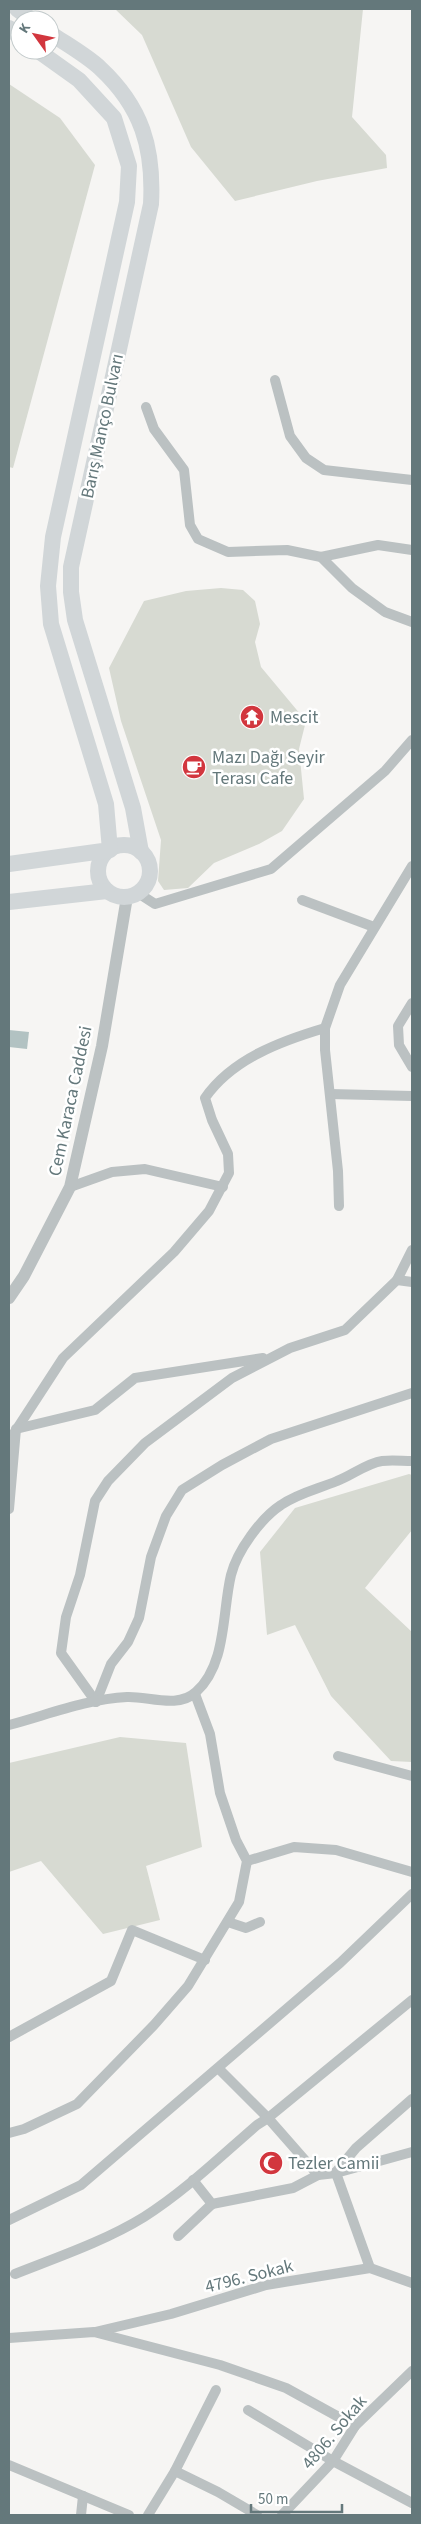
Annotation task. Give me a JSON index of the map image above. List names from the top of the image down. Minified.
{"streets":{"main road":["Barış Manço Bulvarı"],"street":["Cem Karaca Caddesi","4796. Sokak","4806. Sokak"]},"crossings":[["Barış Manço Bulvarı","Cem Karaca Caddesi"]],"places":{"temple":["Mescit"],"cafe":["Mazı Dağı Seyir Terası Cafe"],"mosque":["Tezler Camii"]},"scale_bar":"50 m","north":"top left"}
